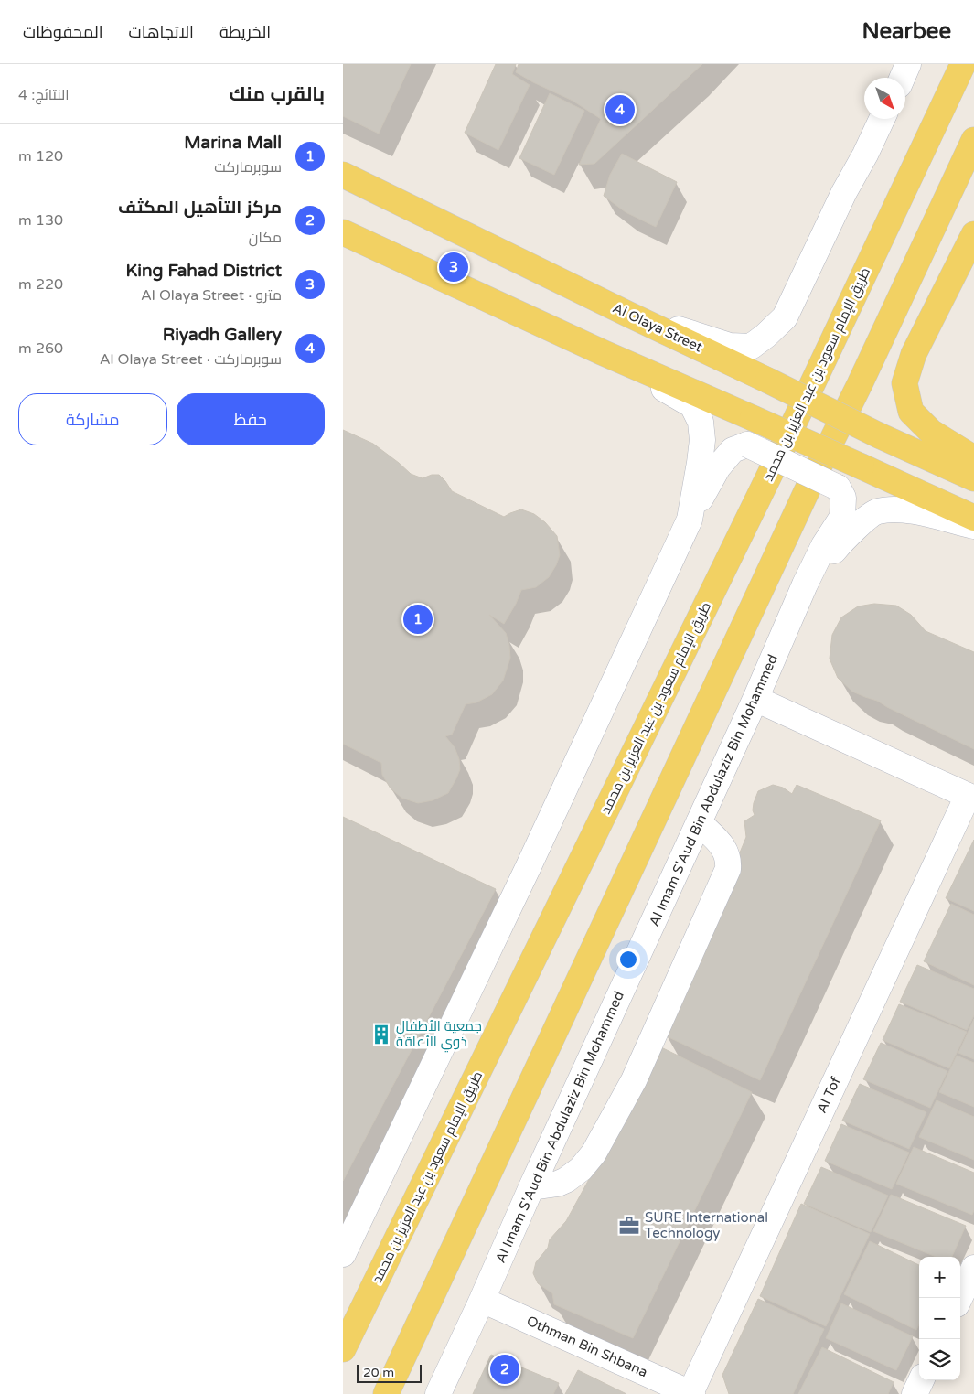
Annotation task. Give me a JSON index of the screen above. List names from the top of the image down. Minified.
{"streets":{"main road":["Al Olaya Street","طريق الإمام سعود بن عبد العزيز بن محمد"],"street":["Al Imam S'Aud Bin Abdulaziz Bin Mohammed","Al Tof","Othman Bin Shbana"]},"crossings":[["Al Imam S'Aud Bin Abdulaziz Bin Mohammed","Othman Bin Shbana"],["Al Tof","Othman Bin Shbana"]],"places":{"building":["جمعية الأطفال ذوي الأعاقة"],"office":["SURE International Technology"]},"scale_bar":"20 m","north":"bottom right","page":{"header":"Nearbee","nav":["الخريطة","الاتجاهات","المحفوظات"],"heading":["بالقرب منك","النتائج: 4"],"pins":["4","3","1","2"],"list":[{"mark":"1","name":"Marina Mall","note":"سوبرماركت","value":"120 m"},{"mark":"2","name":"مركز التأهيل المكثف","note":"مكان","value":"130 m"},{"mark":"3","name":"King Fahad District","note":"مترو · Al Olaya Street","value":"220 m"},{"mark":"4","name":"Riyadh Gallery","note":"سوبرماركت · Al Olaya Street","value":"260 m"}],"buttons":["حفظ","مشاركة"],"map_buttons":["+","−"],"scale":"20 m"}}
